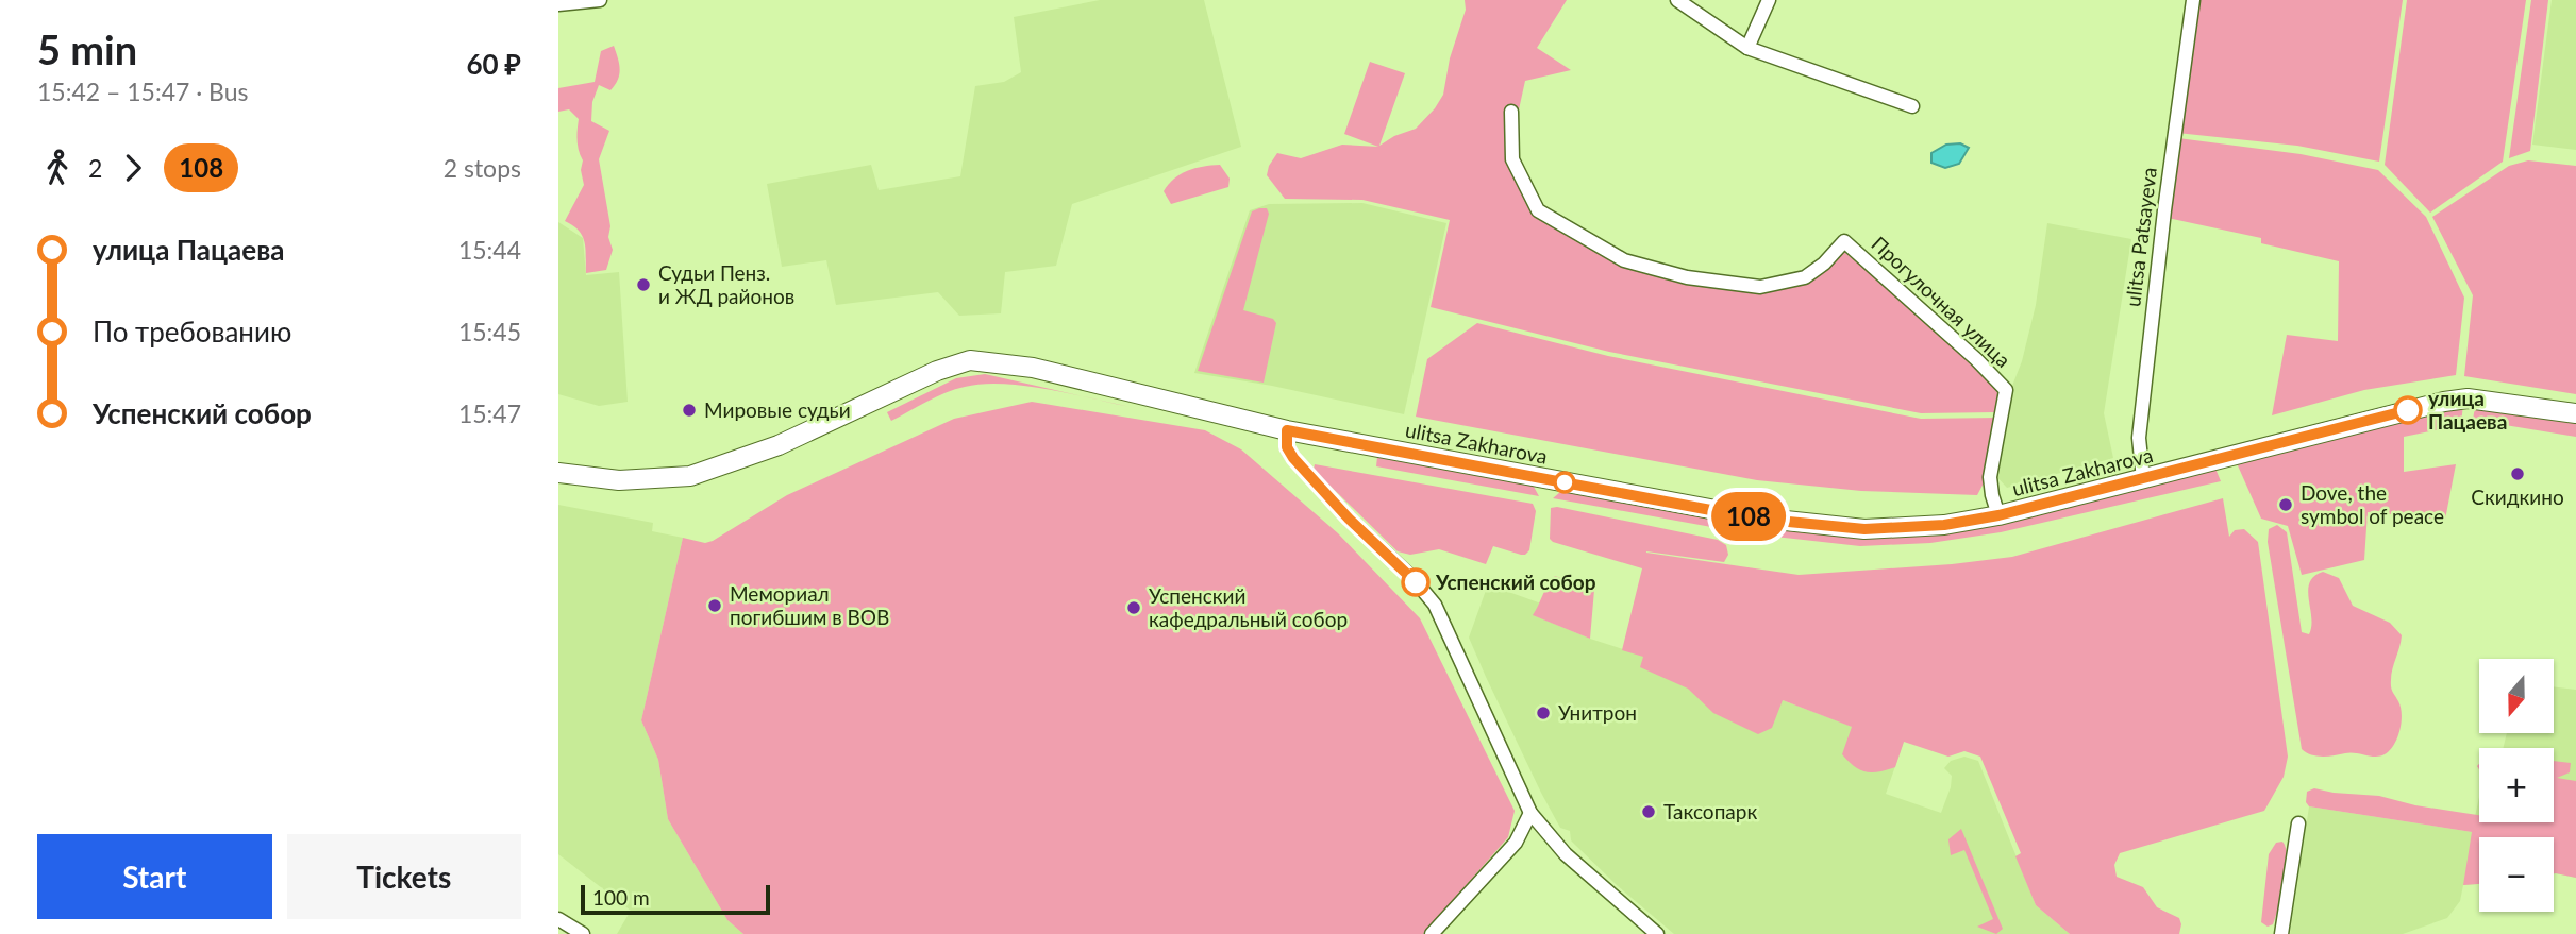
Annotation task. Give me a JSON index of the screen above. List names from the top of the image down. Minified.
{"streets":{"main road":["ulitsa Zakharova"],"street":["ulitsa Patsayeva","Прогулочная улица"]},"crossings":[["ulitsa Patsayeva","ulitsa Zakharova"],["Прогулочная улица","ulitsa Zakharova"]],"places":["Судьи Пенз. и ЖД районов","Мировые судьи","улица Пацаева","Скидкино","Dove, the symbol of peace","Успенский собор","Мемориал погибшим в ВОВ","Успенский кафедральный собор","Унитрон","Таксопарк"],"lines":["bus line 108"],"scale_bar":"100 m","north":"bottom","page":{"heading":["5 min","15:42 – 15:47 · Bus","60 ₽"],"on_map":"108","legs":["2","108","2 stops"],"list":[{"name":"улица Пацаева","value":"15:44"},{"name":"По требованию","value":"15:45"},{"name":"Успенский собор","value":"15:47"}],"map_buttons":["+","−"],"buttons":["Start","Tickets"],"scale":"100 m"}}
